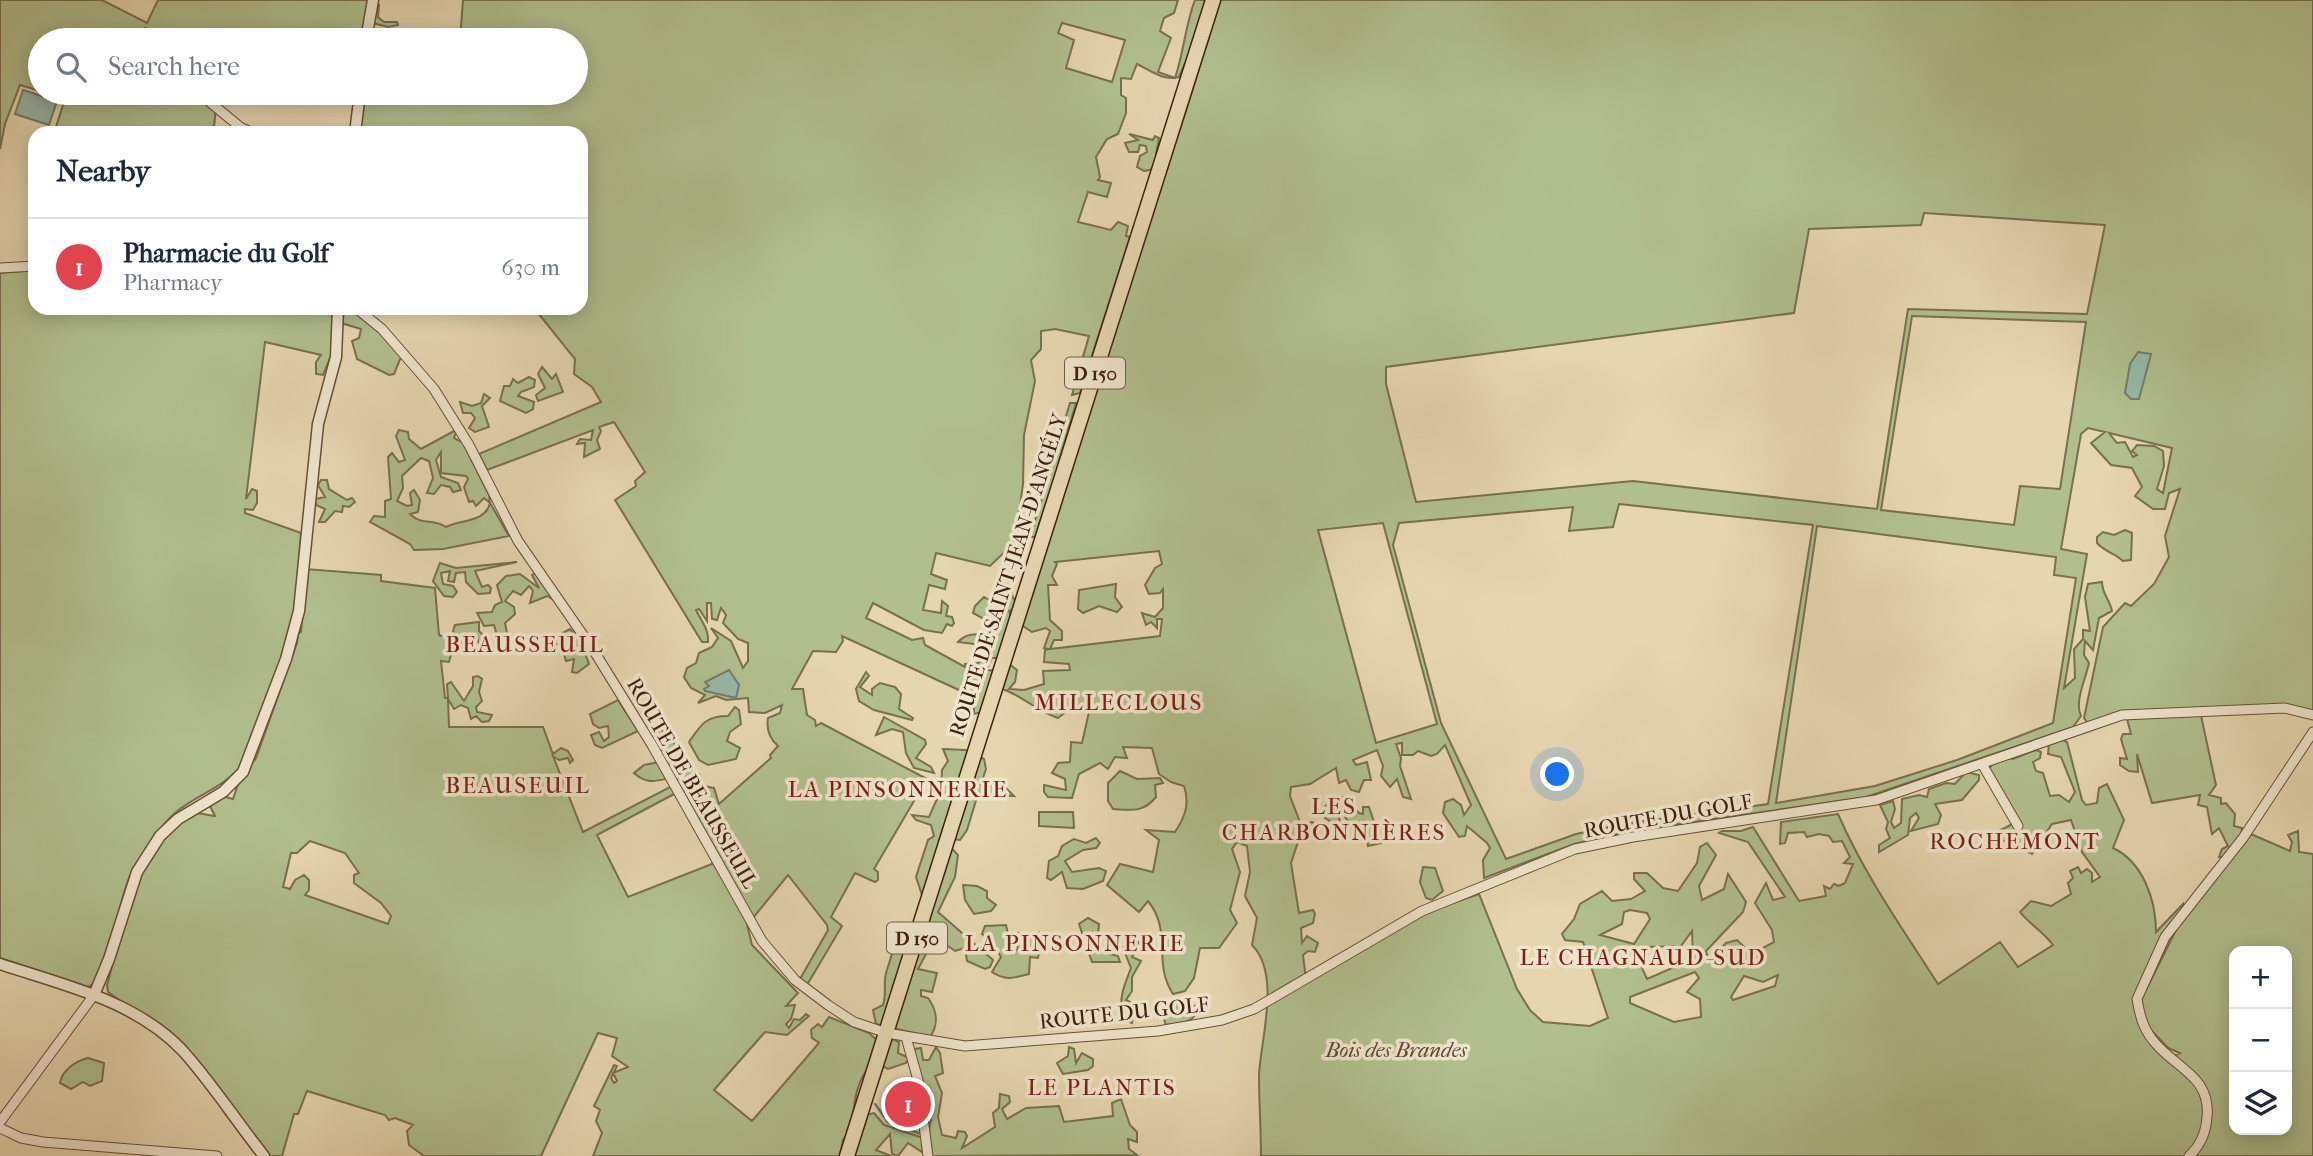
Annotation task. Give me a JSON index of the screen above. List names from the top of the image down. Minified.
{"streets":{"main road":["D 150","ROUTE DE SAINT-JEAN-D'ANGÉLY"],"street":["ROUTE DE BEAUSSEUIL","ROUTE DU GOLF"]},"crossings":[["ROUTE DE SAINT-JEAN-D'ANGÉLY","ROUTE DE BEAUSSEUIL"],["ROUTE DE SAINT-JEAN-D'ANGÉLY","ROUTE DU GOLF"],["ROUTE DE BEAUSSEUIL","ROUTE DU GOLF"]],"districts":["BEAUSSEUIL","MILLECLOUS","BEAUSEUIL","LA PINSONNERIE","LES CHARBONNIÈRES","ROCHEMONT","LA PINSONNERIE","LE CHAGNAUD-SUD","LE PLANTIS"],"parks":["Bois des Brandes"],"page":{"search":"Search here","heading":"Nearby","list":[{"mark":"1","name":"Pharmacie du Golf","note":"Pharmacy","value":"630 m"}],"map_buttons":["+","−"],"pins":"1"}}
